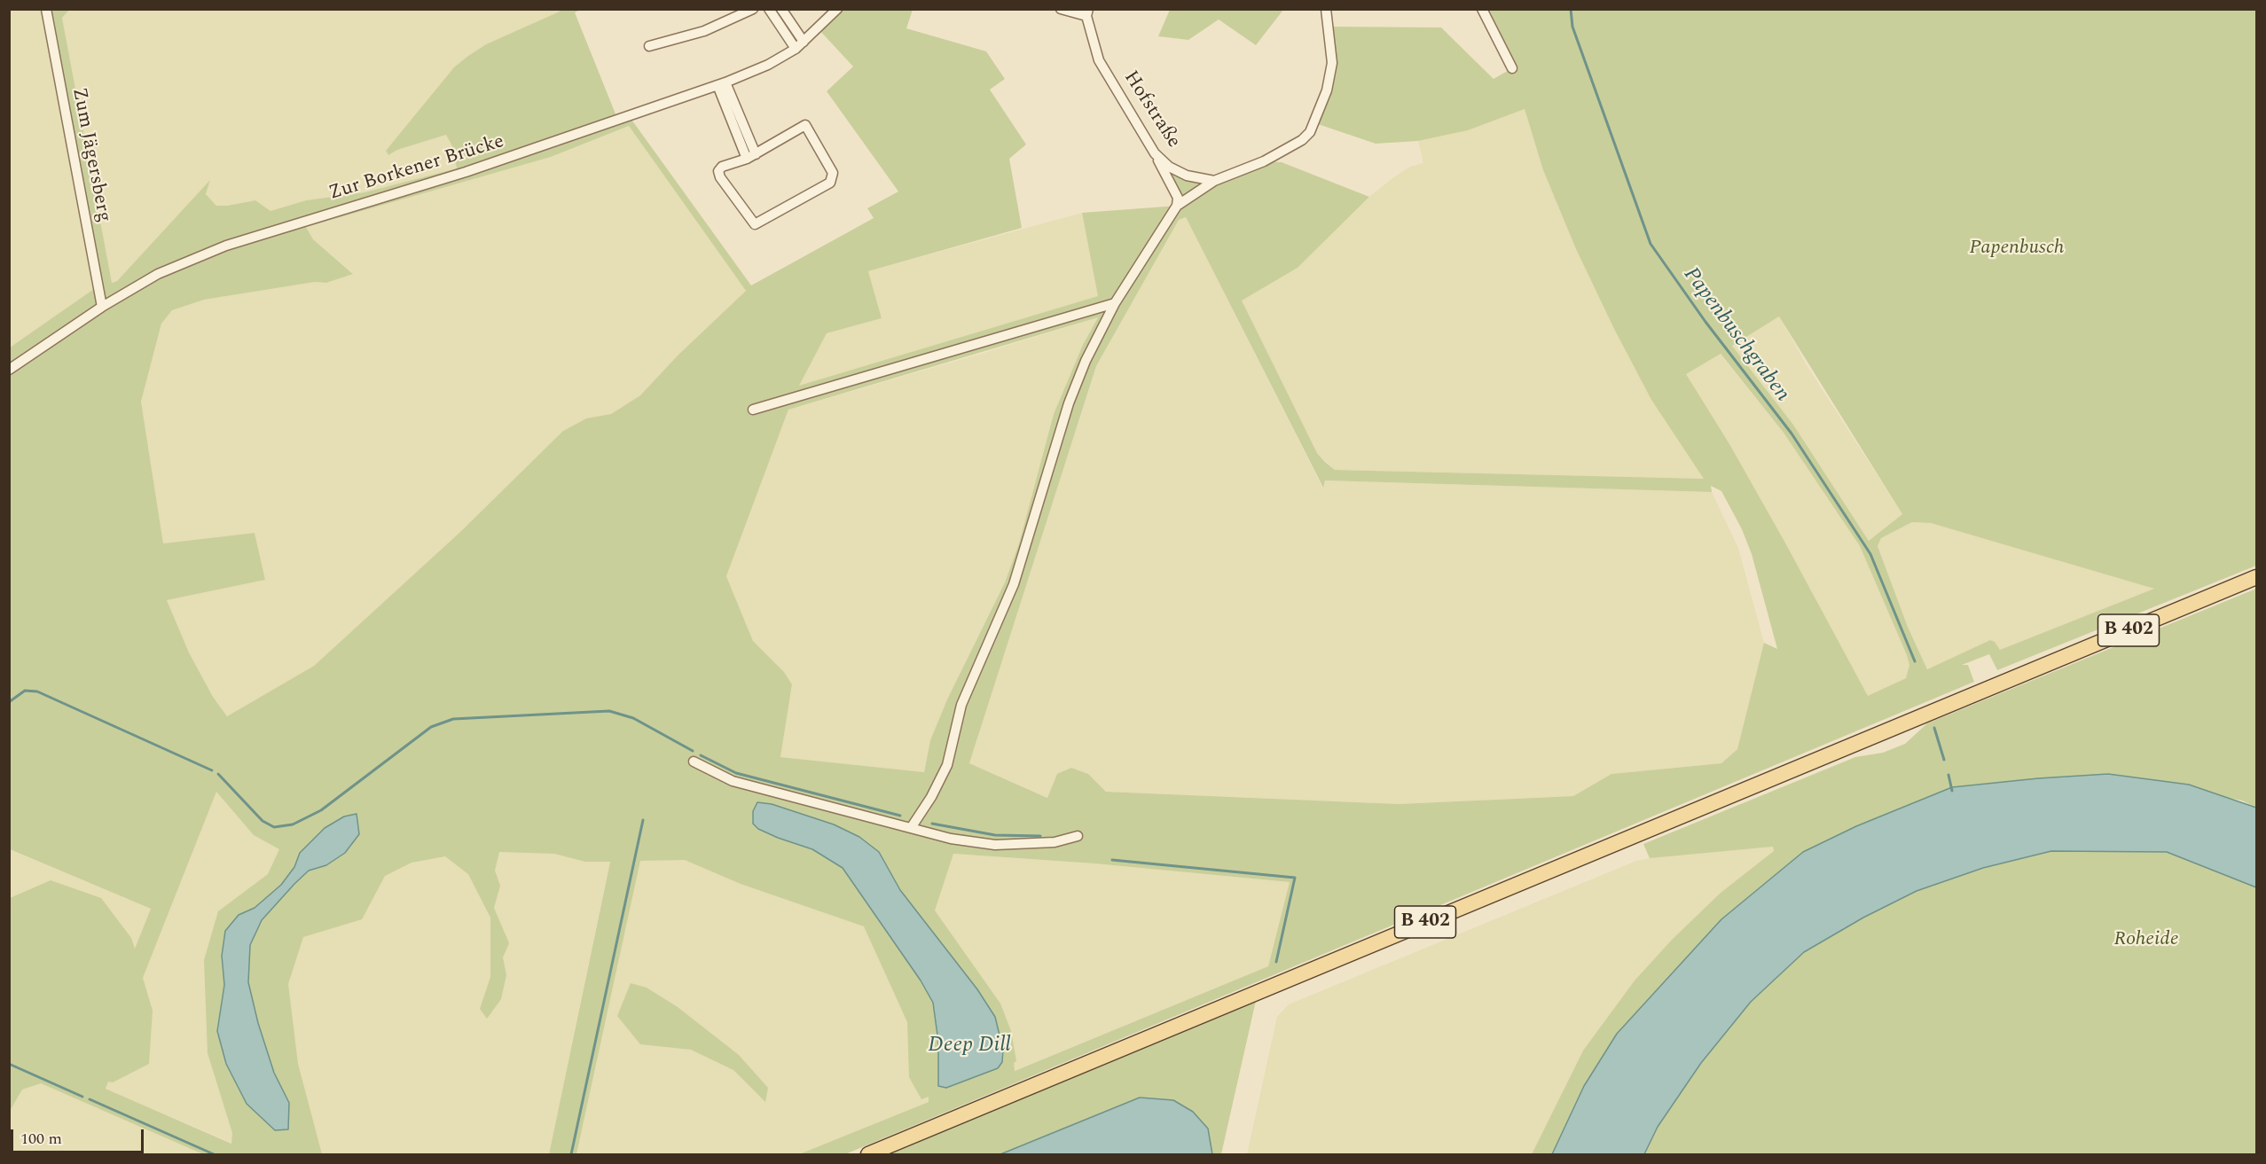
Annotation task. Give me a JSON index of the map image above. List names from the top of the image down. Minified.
{"streets":{"main road":["B 402"],"street":["Hofstraße","Zum Jägersberg","Zur Borkener Brücke"]},"crossings":[["Zum Jägersberg","Zur Borkener Brücke"]],"water":["Papenbuschgraben","Deep Dill"],"parks":["Papenbusch","Roheide"],"scale_bar":"100 m"}
